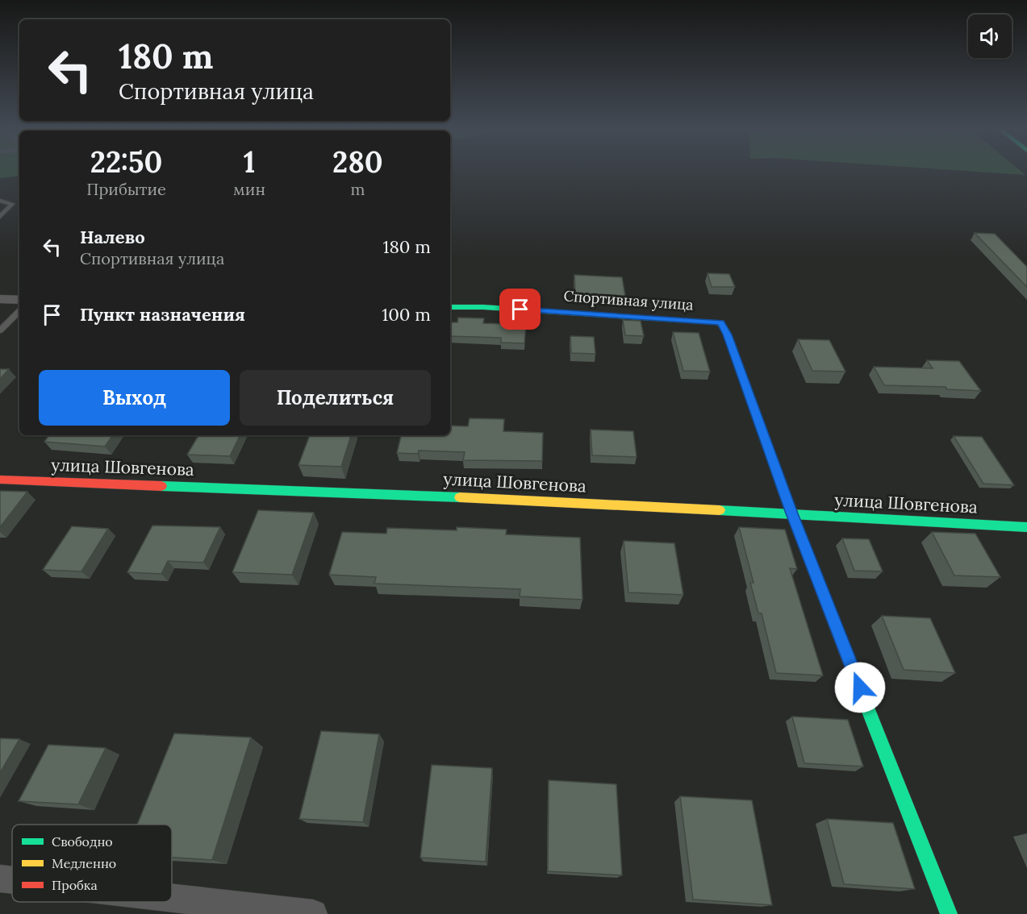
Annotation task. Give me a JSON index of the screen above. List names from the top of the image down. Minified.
{"streets":{"street":["Спортивная улица","улица Шовгенова"]},"crossings":[["Спортивная улица","улица Шовгенова"]],"legend":["Свободно","Медленно","Пробка"],"page":{"turn":["180 m","Спортивная улица"],"eta":["22:50","Прибытие","1","мин","280","m"],"list":[{"name":"Налево","note":"Спортивная улица","value":"180 m"},{"name":"Пункт назначения","value":"100 m"}],"buttons":["Выход","Поделиться"]}}
